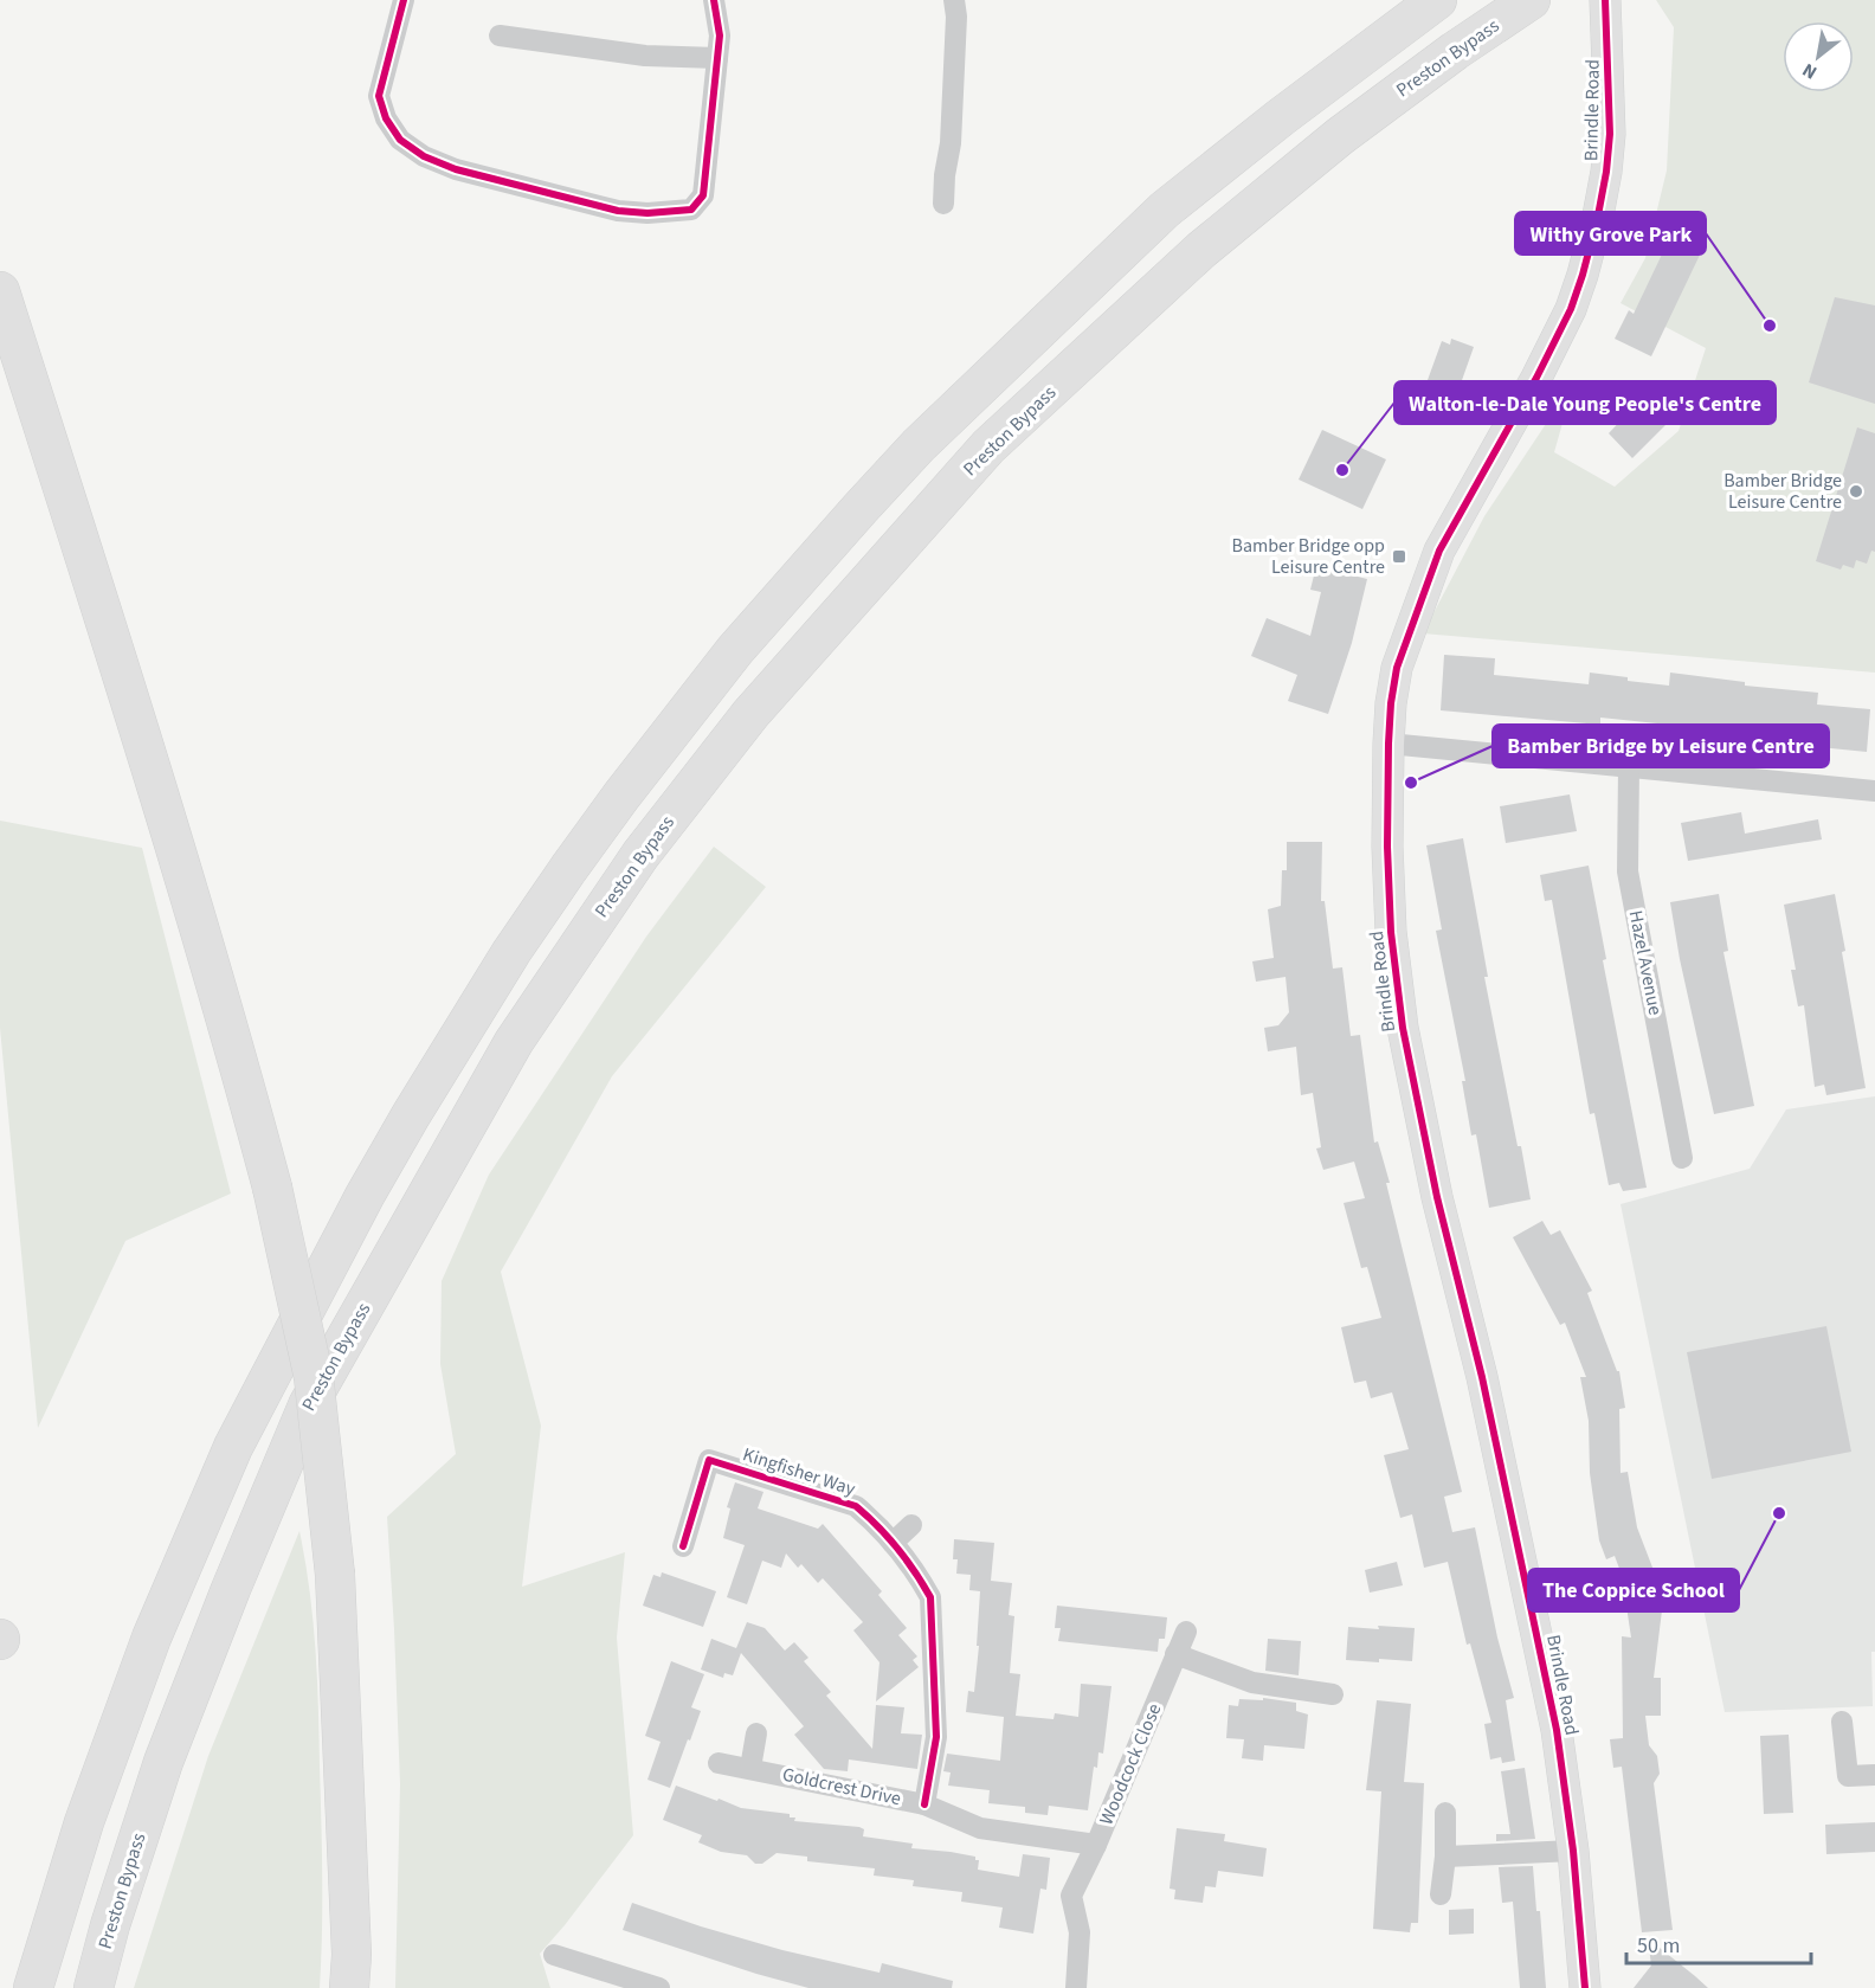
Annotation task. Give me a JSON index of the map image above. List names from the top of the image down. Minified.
{"streets":{"highway":["Preston Bypass"],"street":["Brindle Road","Hazel Avenue","Kingfisher Way","Woodcock Close","Goldcrest Drive"]},"crossings":[["Kingfisher Way","Goldcrest Drive"],["Woodcock Close","Goldcrest Drive"]],"places":{"other":["Withy Grove Park","Walton-le-Dale Young People's Centre","Bamber Bridge Leisure Centre","Bamber Bridge by Leisure Centre","The Coppice School"],"transit":["Bamber Bridge opp Leisure Centre"]},"scale_bar":"50 m","north":"bottom left"}
